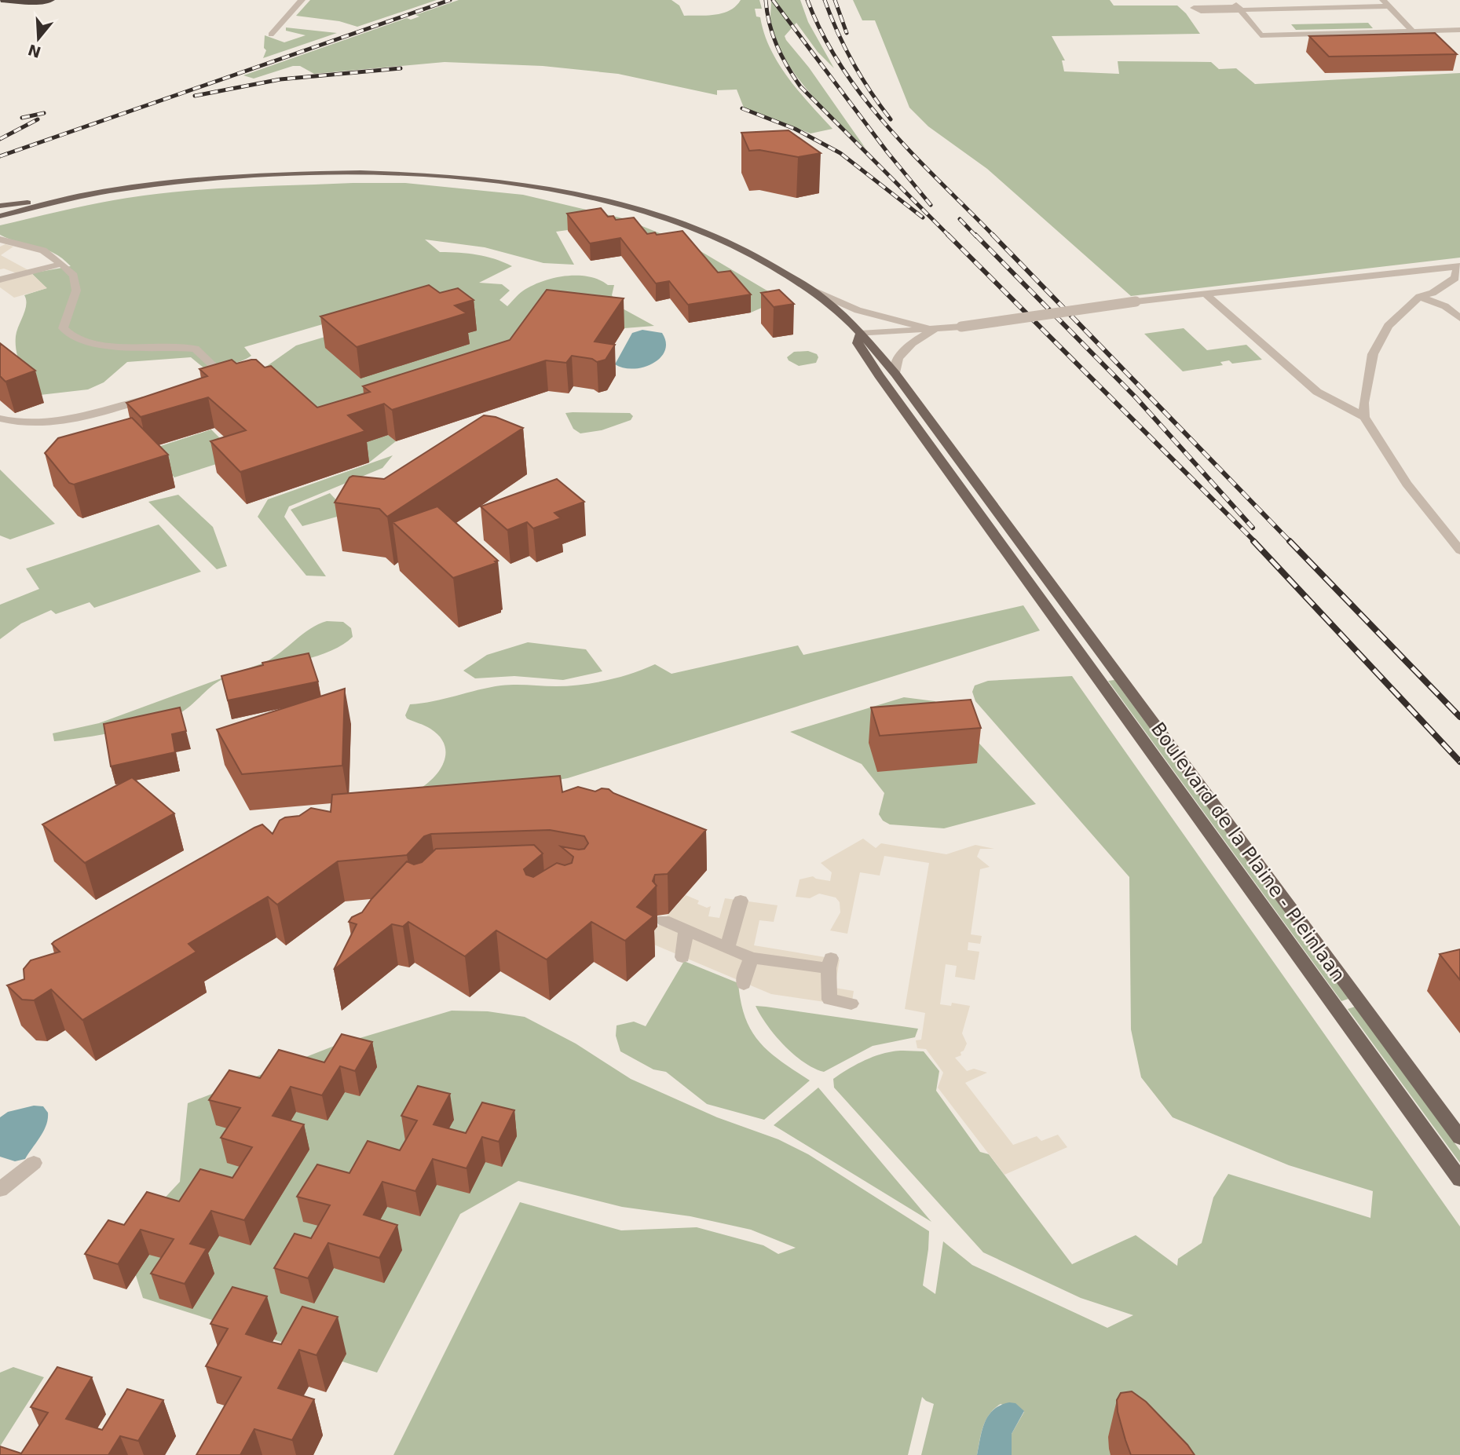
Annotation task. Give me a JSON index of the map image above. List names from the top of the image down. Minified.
{"streets":{"main road":["Boulevard de la Plaine - Pleinlaan"]},"north":"bottom"}
